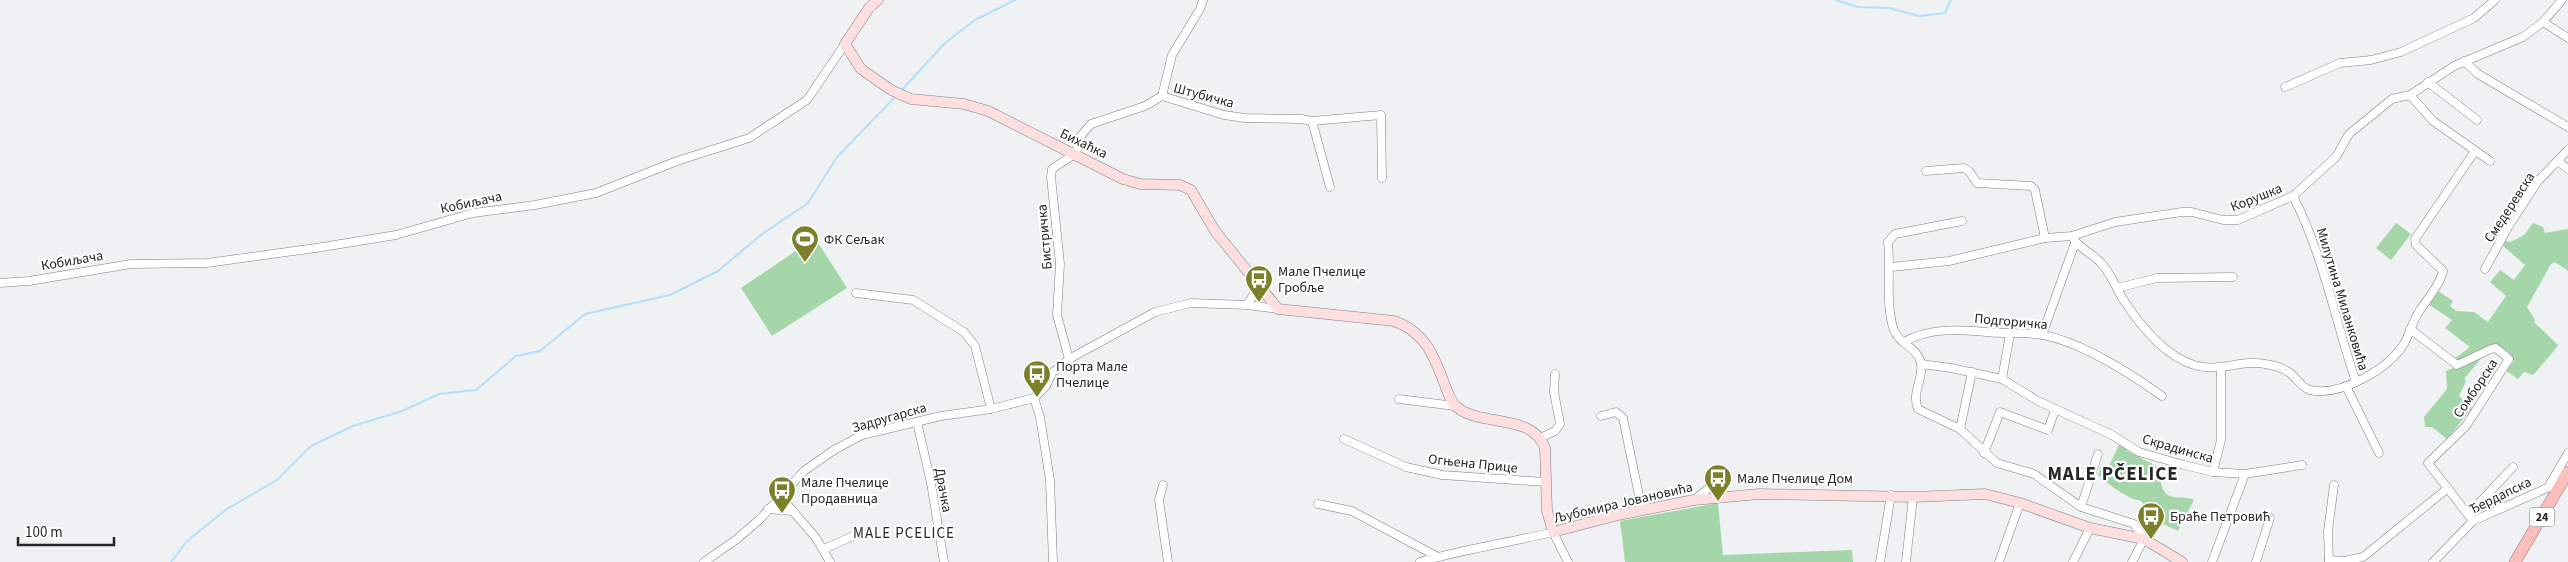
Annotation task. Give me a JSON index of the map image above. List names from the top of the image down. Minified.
{"streets":{"main road":["24"],"street":["Штубичка","Бихаћка","Корушка","Кобиљача","Смедеревска","Бистричка","Милутина Миланковића","Подгоричка","Сомборска","Задругарска","Скрадинска","Огњена Прице","Драчка","Ђердапска","Љубомира Јовановића"]},"crossings":[["Штубичка","Бихаћка"],["Штубичка","Бистричка"],["Бихаћка","Кобиљача"],["Бихаћка","Бистричка"],["Корушка","Милутина Миланковића"],["Сомборска","Ђердапска"],["Задругарска","Драчка"],["Ђердапска","24"]],"districts":["MALE PČELICE","MALE PCELICE"],"places":{"sports":["ФК Сељак"],"bus stop":["Мале Пчелице Гробље","Порта Мале Пчелице","Мале Пчелице Дом","Мале Пчелице Продавница","Браће Петровић"]},"scale_bar":"100 m"}
